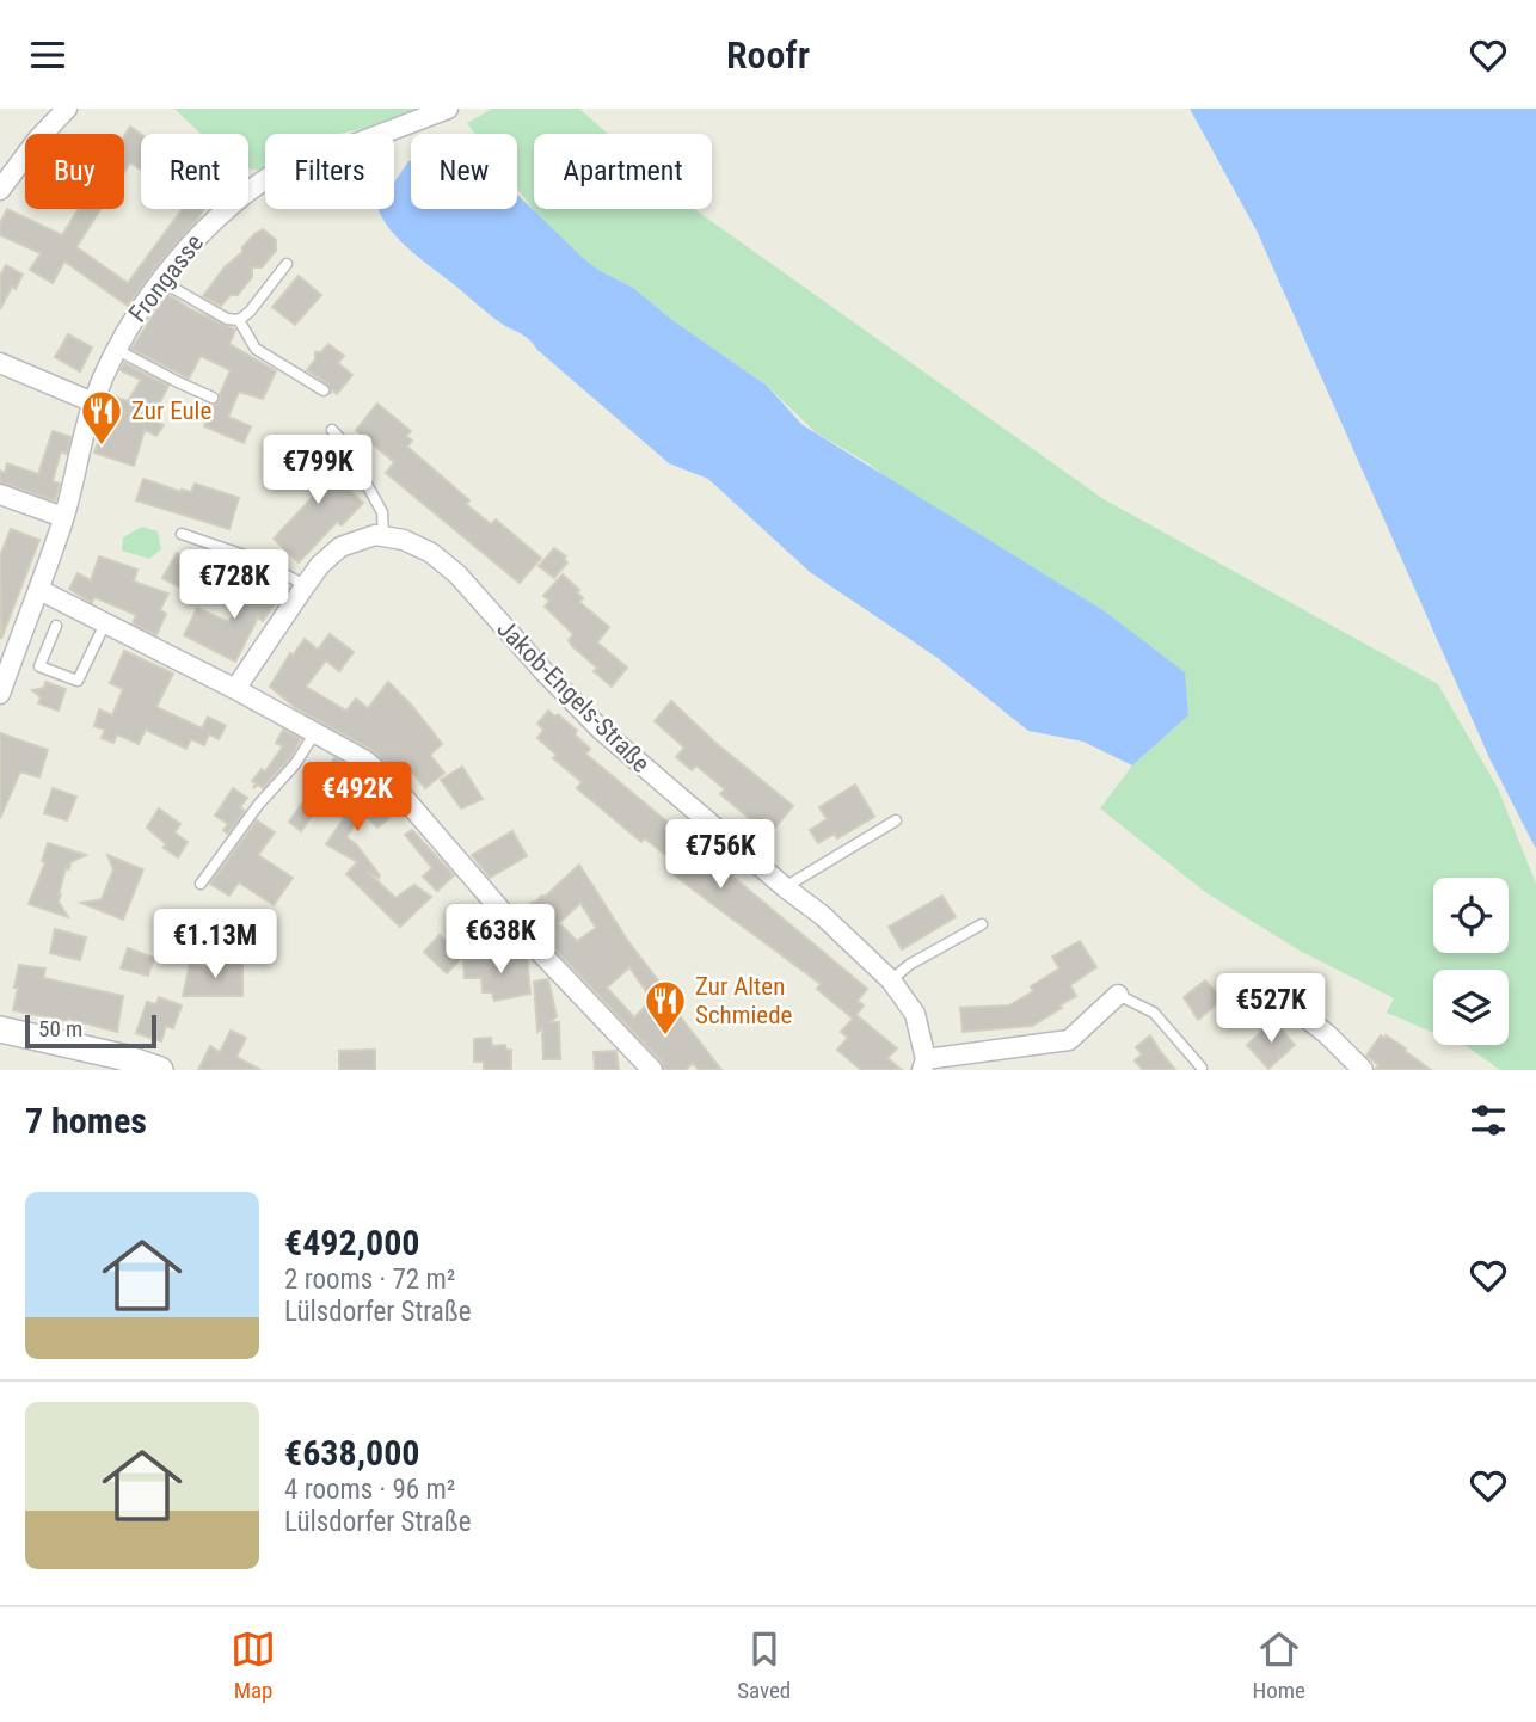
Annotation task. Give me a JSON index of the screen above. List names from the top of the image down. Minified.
{"streets":{"street":["Frongasse","Jakob-Engels-Straße"]},"places":{"restaurant":["Zur Eule","Zur Alten Schmiede"]},"scale_bar":"50 m","page":{"header":"Roofr","chip":["Buy","Rent","Filters","New","Apartment"],"price":["€799K","€728K","€492K","€756K","€638K","€1.13M","€527K"],"scale":"50 m","heading":"7 homes","list":[{"name":"€492,000","note":"2 rooms · 72 m² · Lülsdorfer Straße"},{"name":"€638,000","note":"4 rooms · 96 m² · Lülsdorfer Straße"}],"tabs":["Map","Saved","Home"]}}
